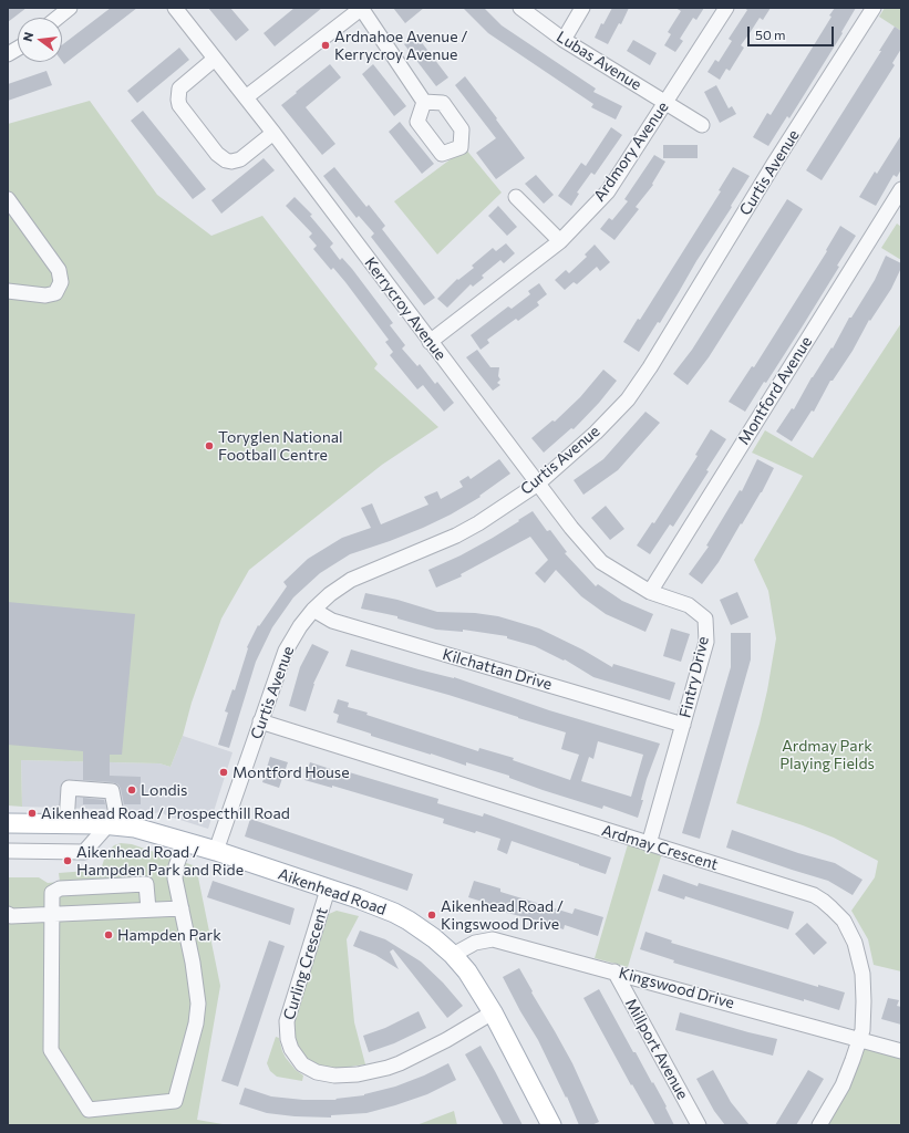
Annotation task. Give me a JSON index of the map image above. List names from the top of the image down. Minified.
{"streets":{"main road":["Aikenhead Road"],"street":["Lubas Avenue","Ardmory Avenue","Curtis Avenue","Kerrycroy Avenue","Montford Avenue","Kilchattan Drive","Fintry Drive","Ardmay Crescent","Curling Crescent","Kingswood Drive","Millport Avenue"]},"crossings":[["Lubas Avenue","Ardmory Avenue"],["Ardmory Avenue","Kerrycroy Avenue"],["Curtis Avenue","Kerrycroy Avenue"],["Curtis Avenue","Kilchattan Drive"],["Curtis Avenue","Fintry Drive"],["Curtis Avenue","Ardmay Crescent"],["Curtis Avenue","Aikenhead Road"],["Kerrycroy Avenue","Fintry Drive"],["Montford Avenue","Fintry Drive"],["Kilchattan Drive","Fintry Drive"],["Fintry Drive","Ardmay Crescent"],["Ardmay Crescent","Kingswood Drive"],["Aikenhead Road","Curling Crescent"],["Aikenhead Road","Kingswood Drive"],["Kingswood Drive","Millport Avenue"]],"parks":["Ardmay Park Playing Fields"],"places":["Ardnahoe Avenue / Kerrycroy Avenue","Toryglen National Football Centre","Montford House","Londis","Aikenhead Road / Prospecthill Road","Aikenhead Road / Hampden Park and Ride","Aikenhead Road / Kingswood Drive","Hampden Park"],"scale_bar":"50 m","north":"left"}
